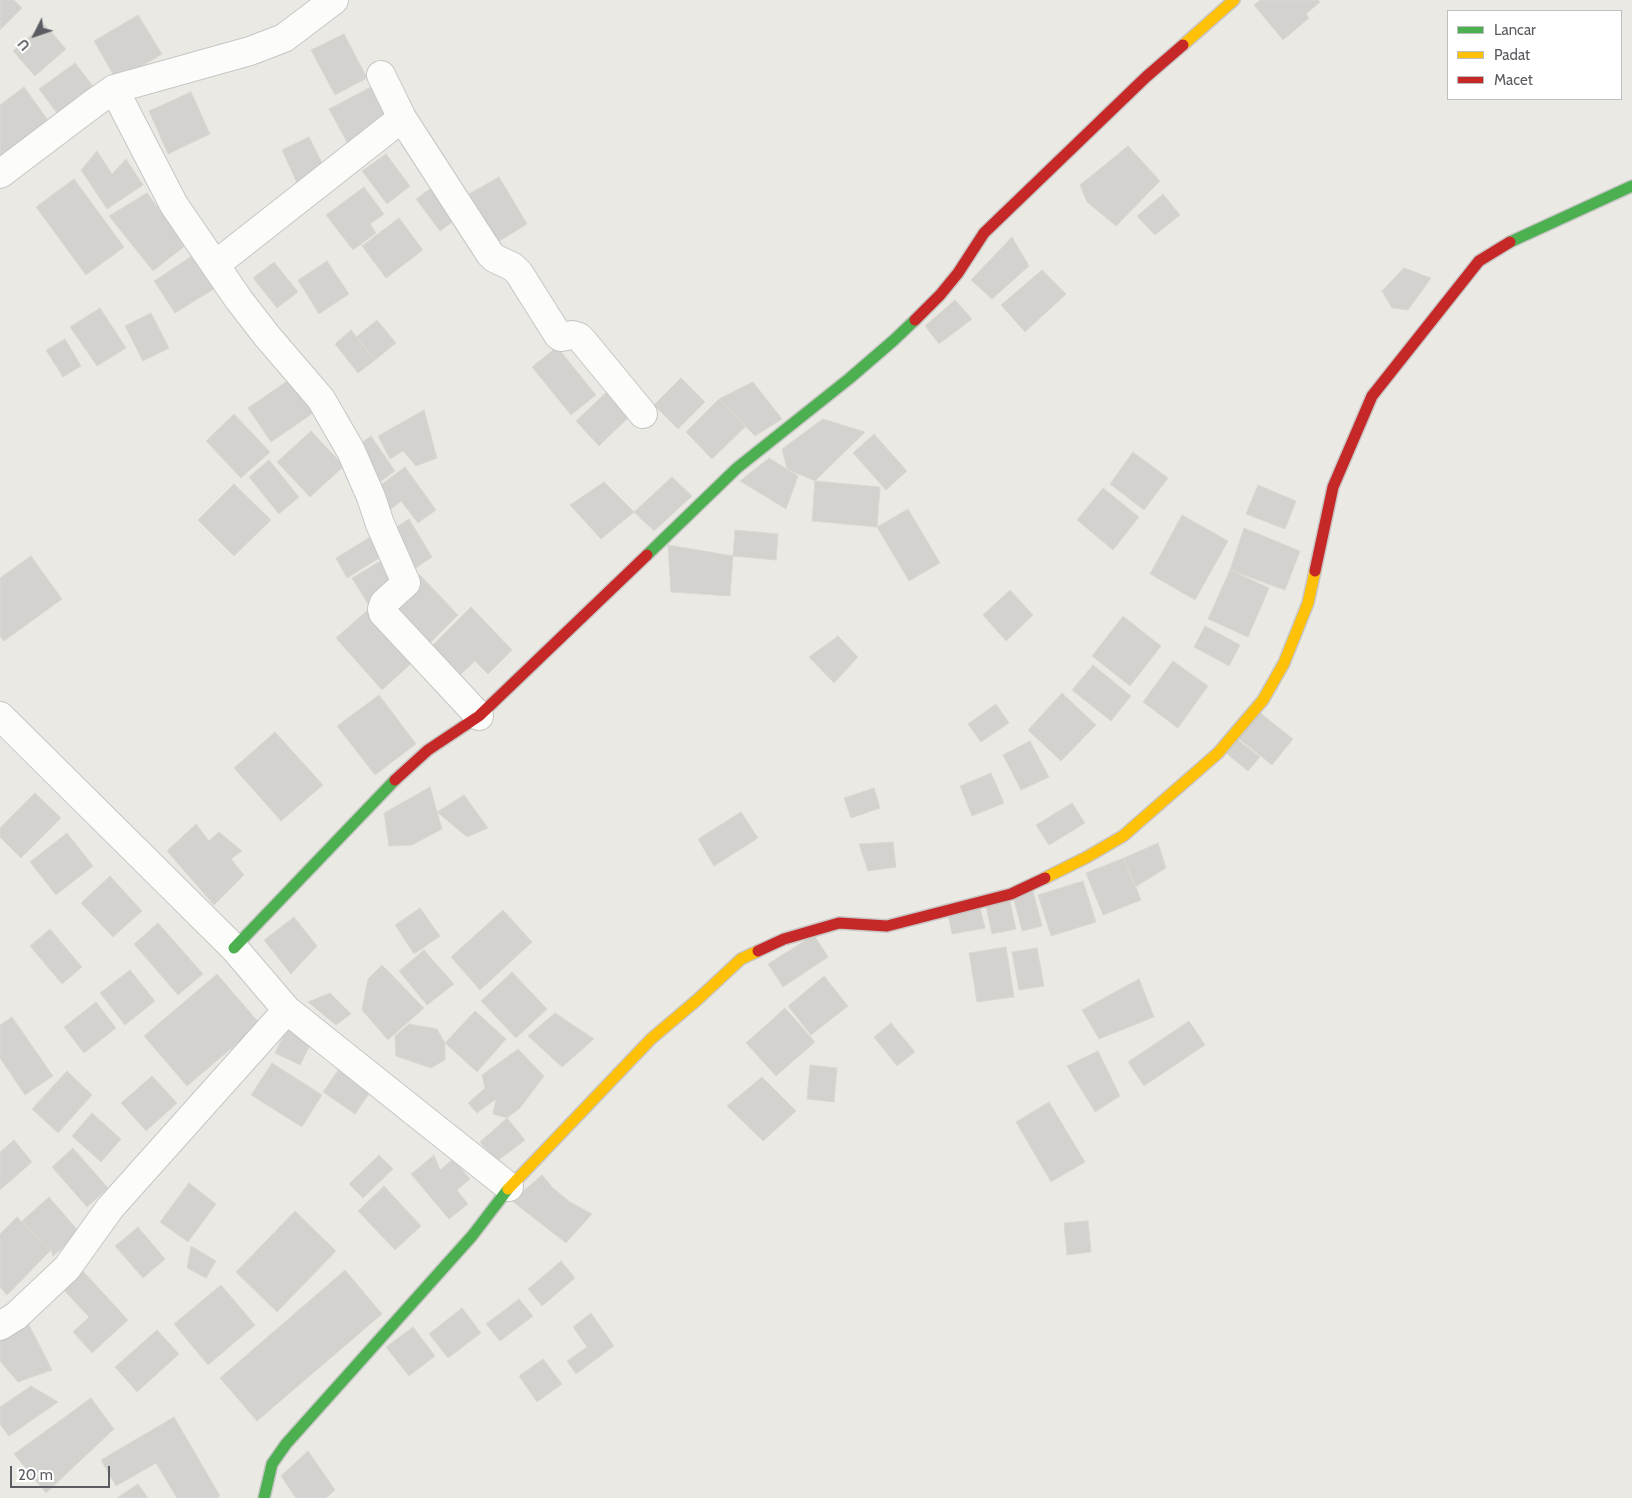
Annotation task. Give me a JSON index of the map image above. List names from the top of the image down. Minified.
{"legend":["Lancar","Padat","Macet"],"scale_bar":"20 m","north":"bottom left"}
